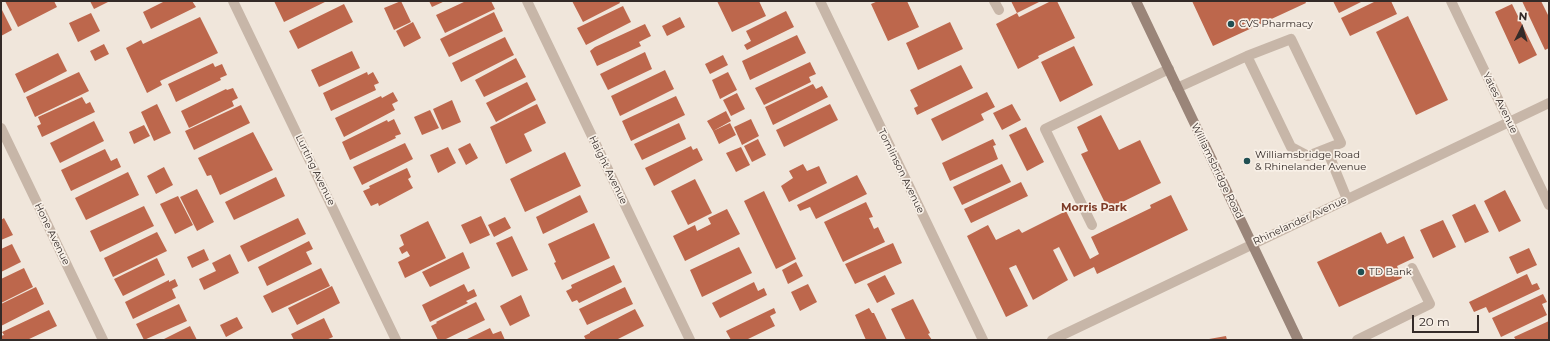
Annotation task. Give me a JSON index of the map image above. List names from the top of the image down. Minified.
{"streets":{"main road":["Williamsbridge Road"],"street":["Yates Avenue","Lurting Avenue","Haight Avenue","Tomlinson Avenue","Rhinelander Avenue","Hone Avenue"]},"crossings":[["Yates Avenue","Rhinelander Avenue"],["Williamsbridge Road","Rhinelander Avenue"]],"districts":["Morris Park"],"places":["CVS Pharmacy","Williamsbridge Road & Rhinelander Avenue","TD Bank"],"scale_bar":"20 m","north":"top"}
